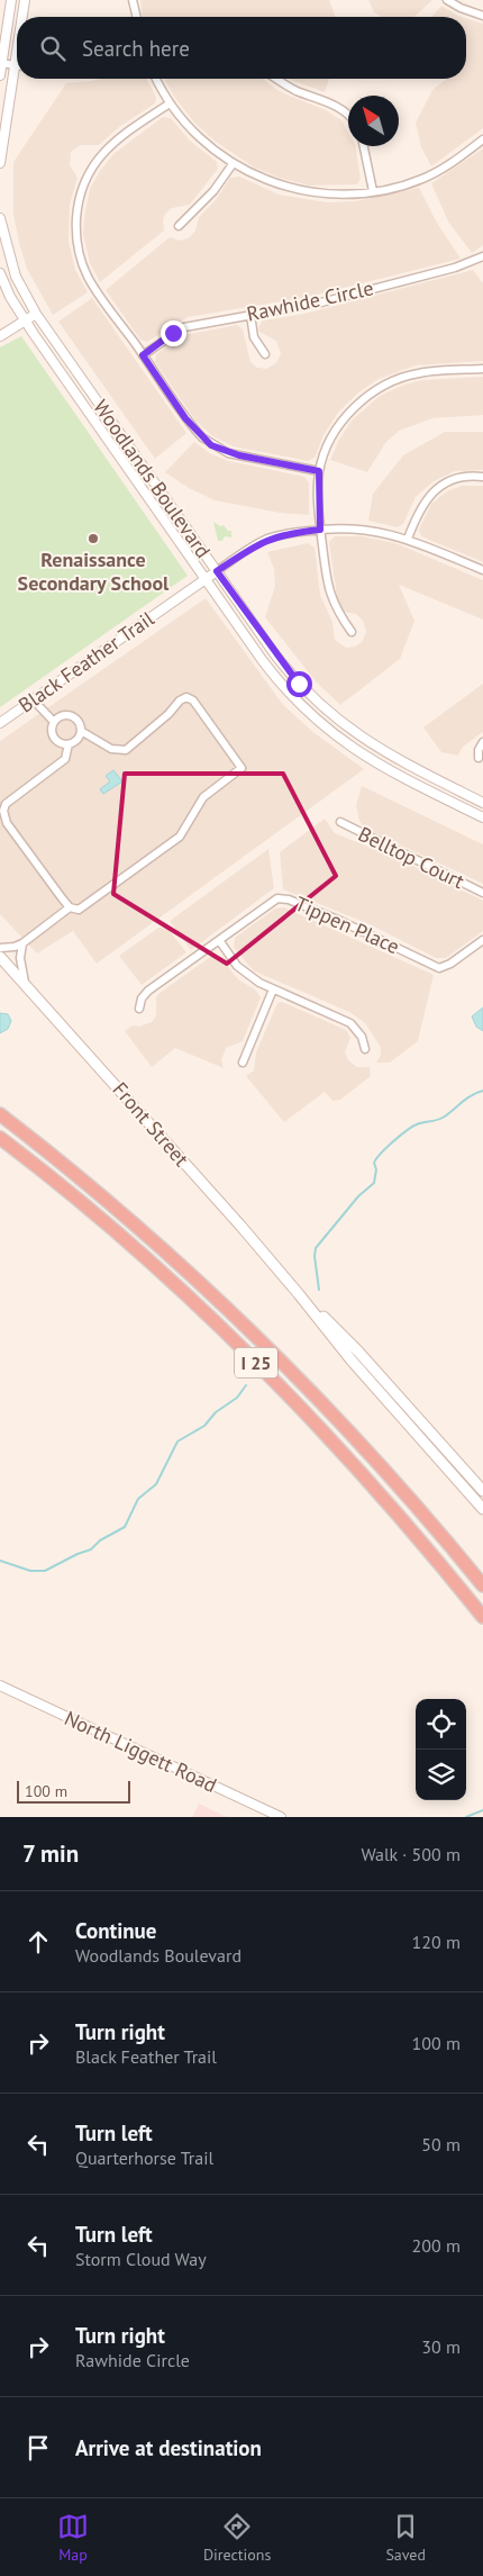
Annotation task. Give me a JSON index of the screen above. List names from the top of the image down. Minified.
{"streets":{"highway":["I 25"],"main road":["Front Street"],"street":["Rawhide Circle","Woodlands Boulevard","Black Feather Trail","Belltop Court","Tippen Place","North Liggett Road"]},"crossings":[["Woodlands Boulevard","Black Feather Trail"]],"places":["Renaissance Secondary School"],"scale_bar":"100 m","north":"top left","page":{"search":"Search here","scale":"100 m","heading":["7 min","Walk · 500 m"],"list":[["Continue","Woodlands Boulevard","120 m"],["Turn right","Black Feather Trail","100 m"],["Turn left","Quarterhorse Trail","50 m"],["Turn left","Storm Cloud Way","200 m"],["Turn right","Rawhide Circle","30 m"],"Arrive at destination"],"nav":["Map","Directions","Saved"]}}
